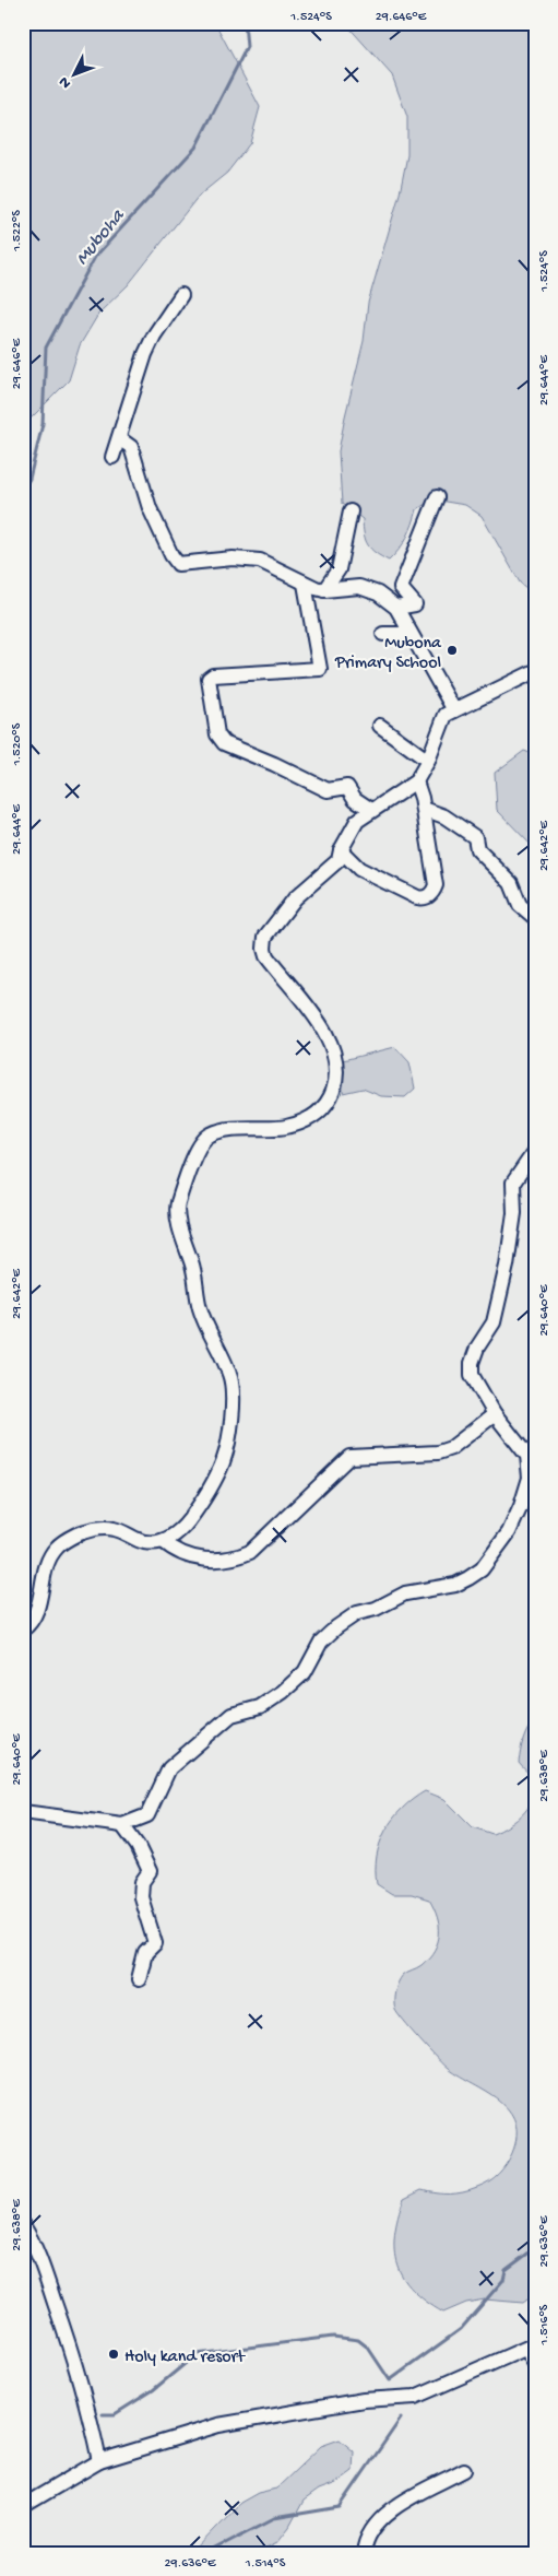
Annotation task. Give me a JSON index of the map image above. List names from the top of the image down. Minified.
{"water":["Muboha"],"places":["Mubona Primary School","Holy kand resort"],"north":"bottom left","coordinates":["1.524°S","29.646°E","1.522°S","29.644°E","1.520°S","29.642°E","29.640°E","29.638°E","29.636°E","1.516°S","1.514°S"]}
